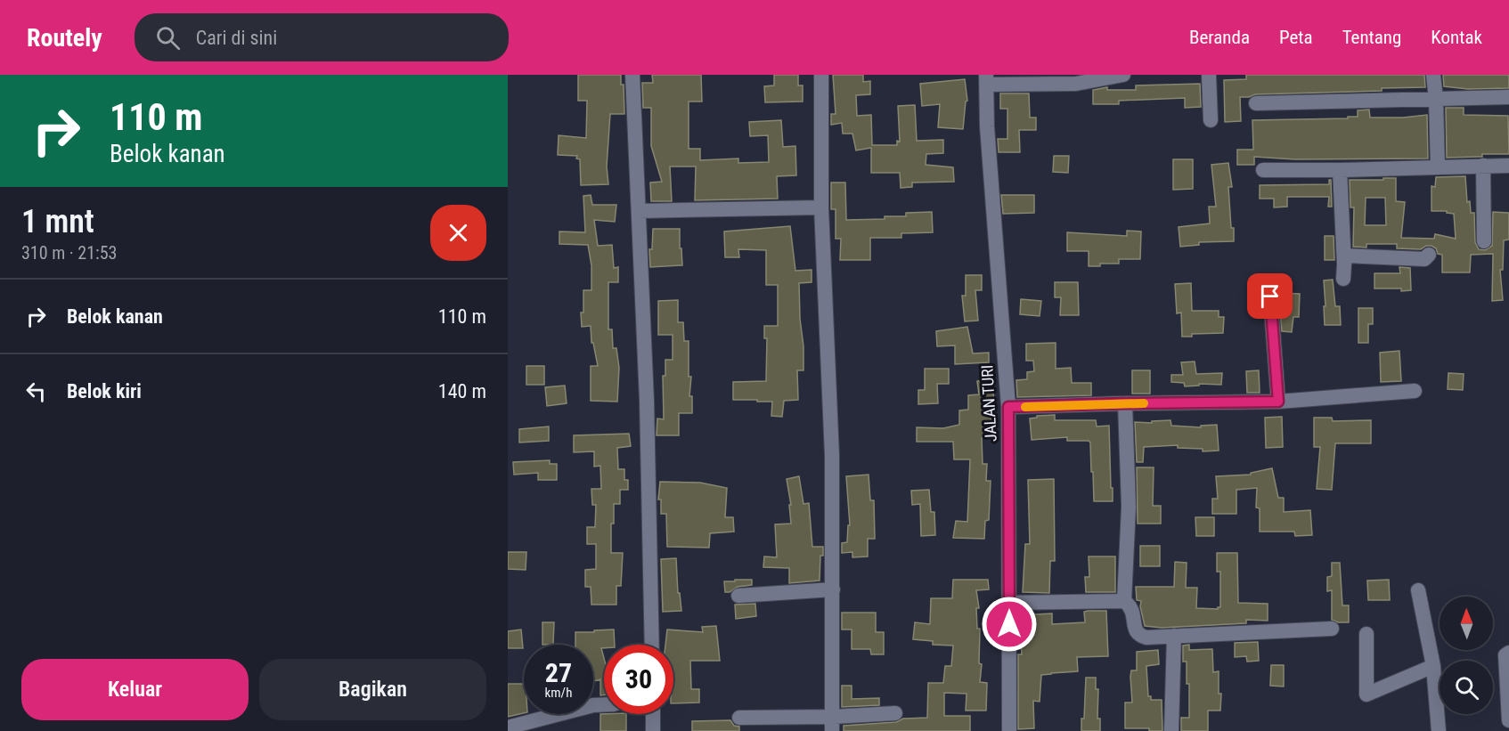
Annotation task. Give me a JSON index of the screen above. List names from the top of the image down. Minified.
{"streets":{"street":["JALAN TURI"]},"north":"top","page":{"header":"Routely","search":"Cari di sini","nav":["Beranda","Peta","Tentang","Kontak"],"turn":["110 m","Belok kanan"],"heading":["1 mnt","310 m · 21:53"],"list":[{"name":"Belok kanan","value":"110 m"},{"name":"Belok kiri","value":"140 m"}],"speed":"27 km/h","limit":"30","buttons":["Keluar","Bagikan"]}}
